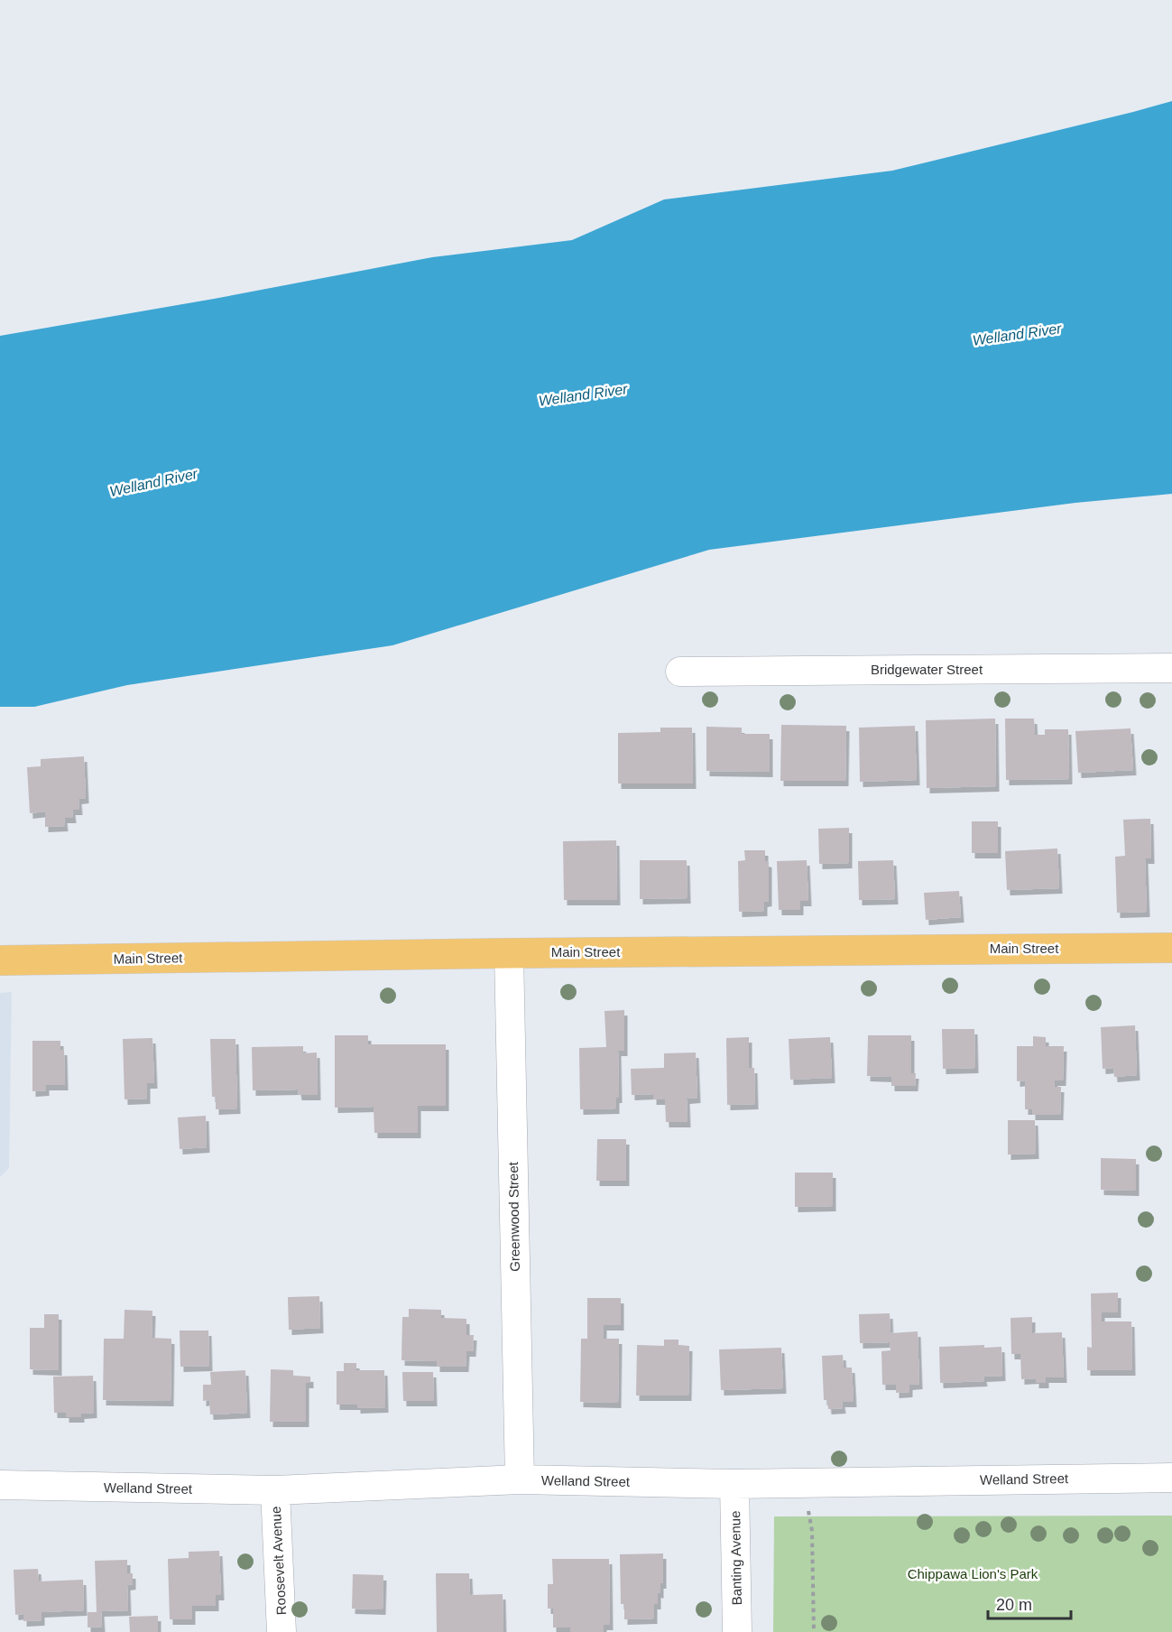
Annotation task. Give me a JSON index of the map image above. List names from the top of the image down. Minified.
{"streets":{"main road":["Main Street"],"street":["Bridgewater Street","Greenwood Street","Welland Street","Banting Avenue","Roosevelt Avenue"]},"crossings":[["Main Street","Greenwood Street"],["Greenwood Street","Welland Street"],["Welland Street","Banting Avenue"],["Welland Street","Roosevelt Avenue"]],"water":["Welland River"],"parks":["Chippawa Lion's Park"],"scale_bar":"20 m"}
